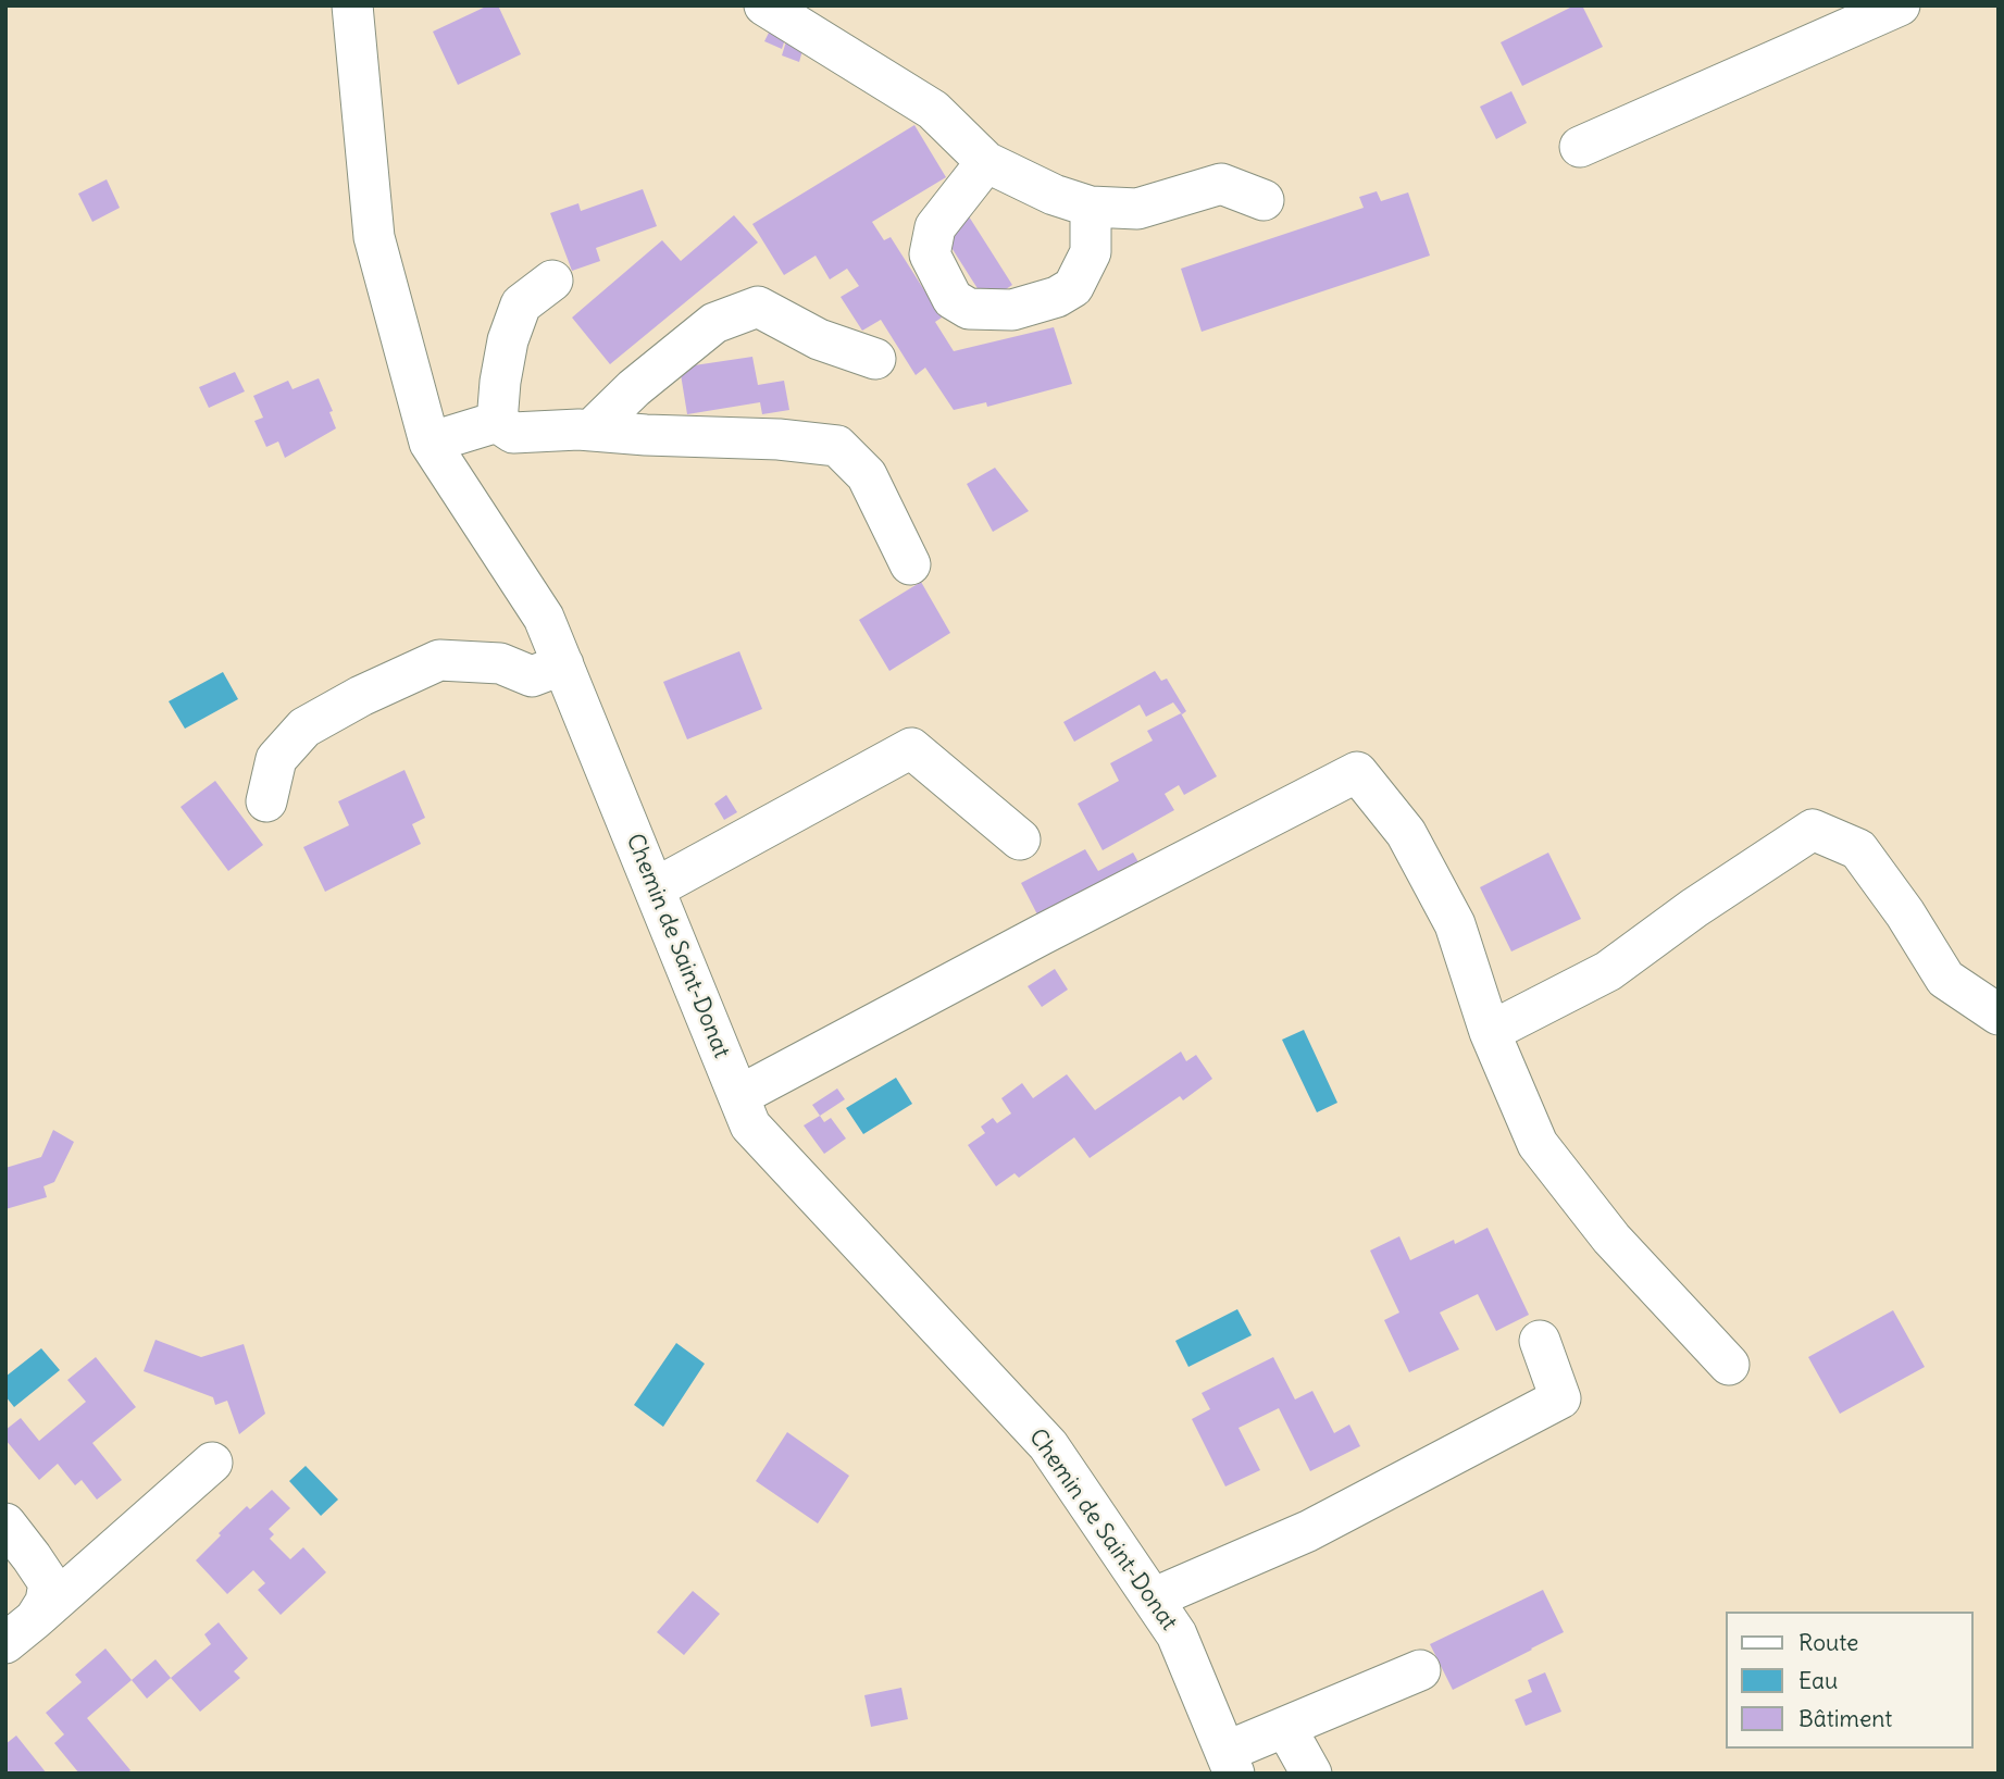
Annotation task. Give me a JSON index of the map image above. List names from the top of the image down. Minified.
{"streets":{"street":["Chemin de Saint-Donat"]},"legend":["Route","Eau","Bâtiment"]}
